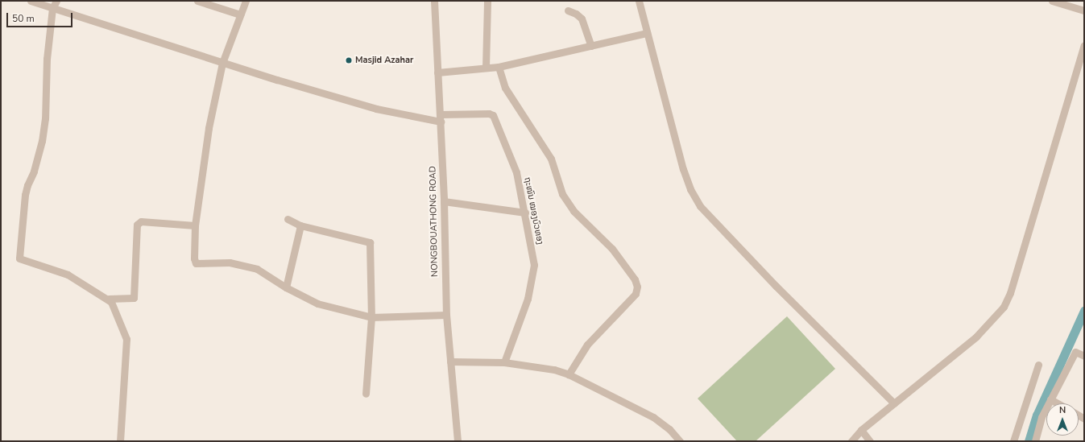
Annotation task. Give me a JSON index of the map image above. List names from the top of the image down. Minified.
{"streets":{"street":["ຖະໜົນ ໝອງບົວທອງ","NONGBOUATHONG ROAD"]},"crossings":[["ຖະໜົນ ໝອງບົວທອງ","NONGBOUATHONG ROAD"]],"places":["Masjid Azahar"],"scale_bar":"50 m","north":"top"}
